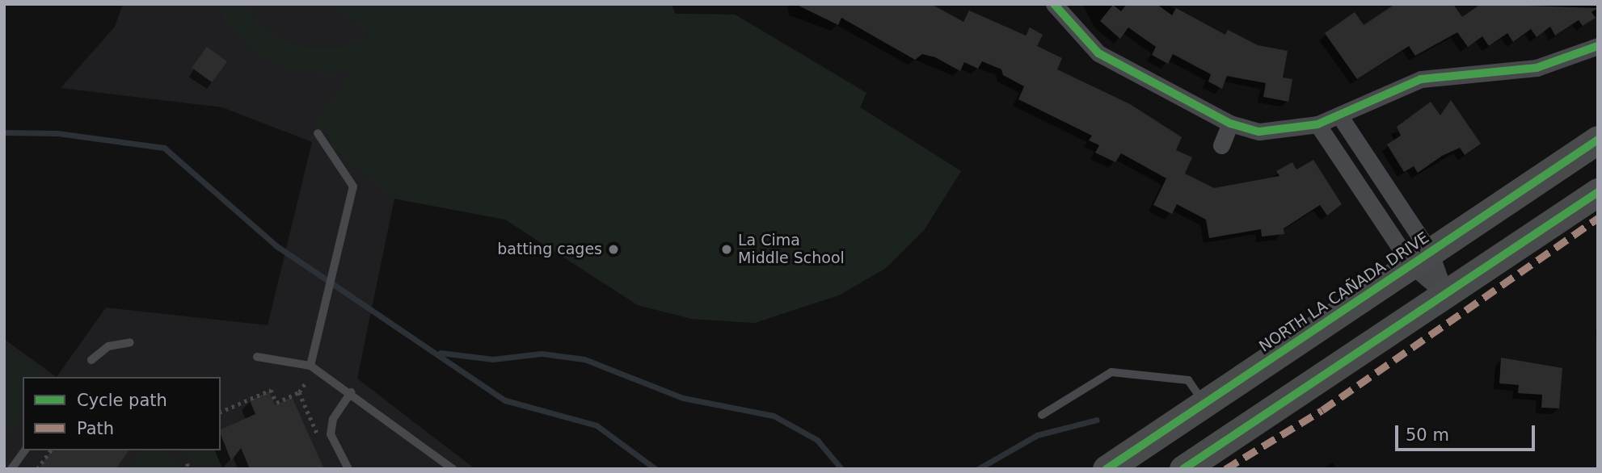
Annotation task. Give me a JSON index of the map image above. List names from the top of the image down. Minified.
{"streets":{"main road":["NORTH LA CAÑADA DRIVE"]},"places":["batting cages","La Cima Middle School"],"legend":["Cycle path","Path"],"scale_bar":"50 m"}
